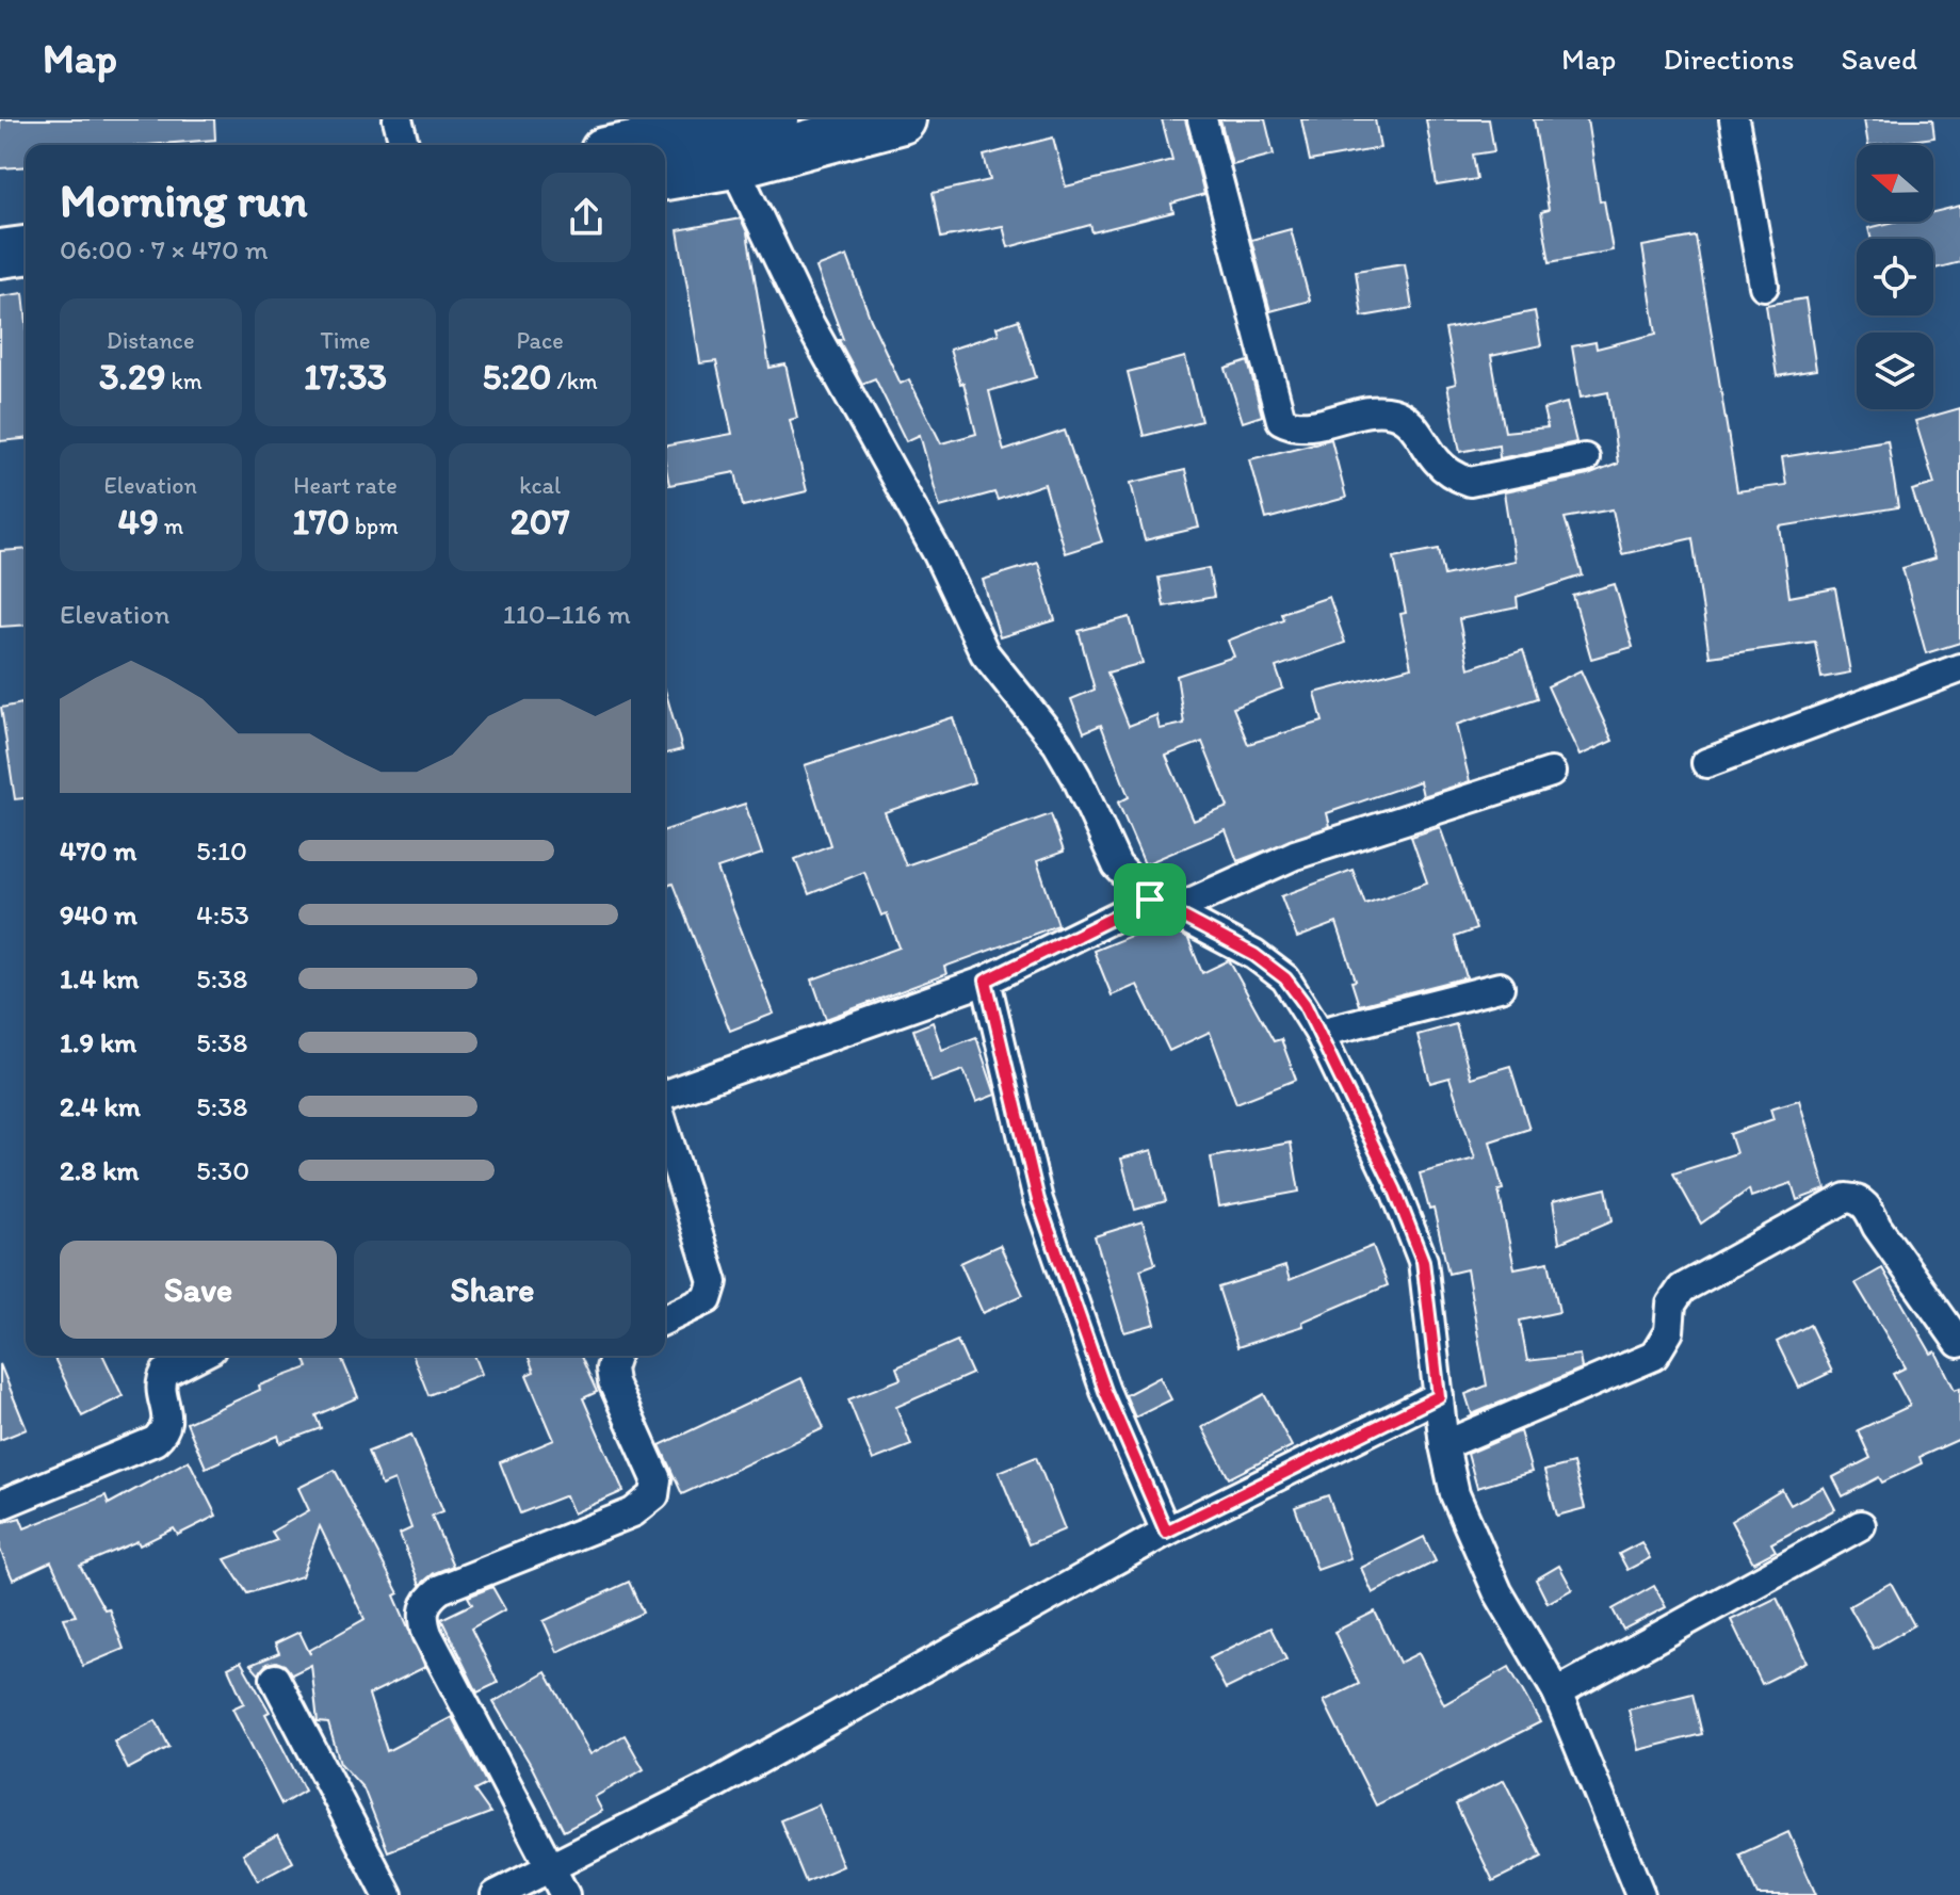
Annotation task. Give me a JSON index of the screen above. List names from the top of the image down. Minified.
{"north":"left","page":{"header":"Map","nav":["Map","Directions","Saved"],"heading":["Morning run","06:00 · 7 × 470 m"],"stats":[["Distance","3.29 km"],["Time","17:33"],["Pace","5:20 /km"],["Elevation","49 m"],["Heart rate","170 bpm"],["kcal","207"]],"chart":["Elevation","110–116 m"],"list":[{"name":"470 m","note":"5:10"},{"name":"940 m","note":"4:53"},{"name":"1.4 km","note":"5:38"},{"name":"1.9 km","note":"5:38"},{"name":"2.4 km","note":"5:38"},{"name":"2.8 km","note":"5:30"}],"buttons":["Save","Share"]}}
